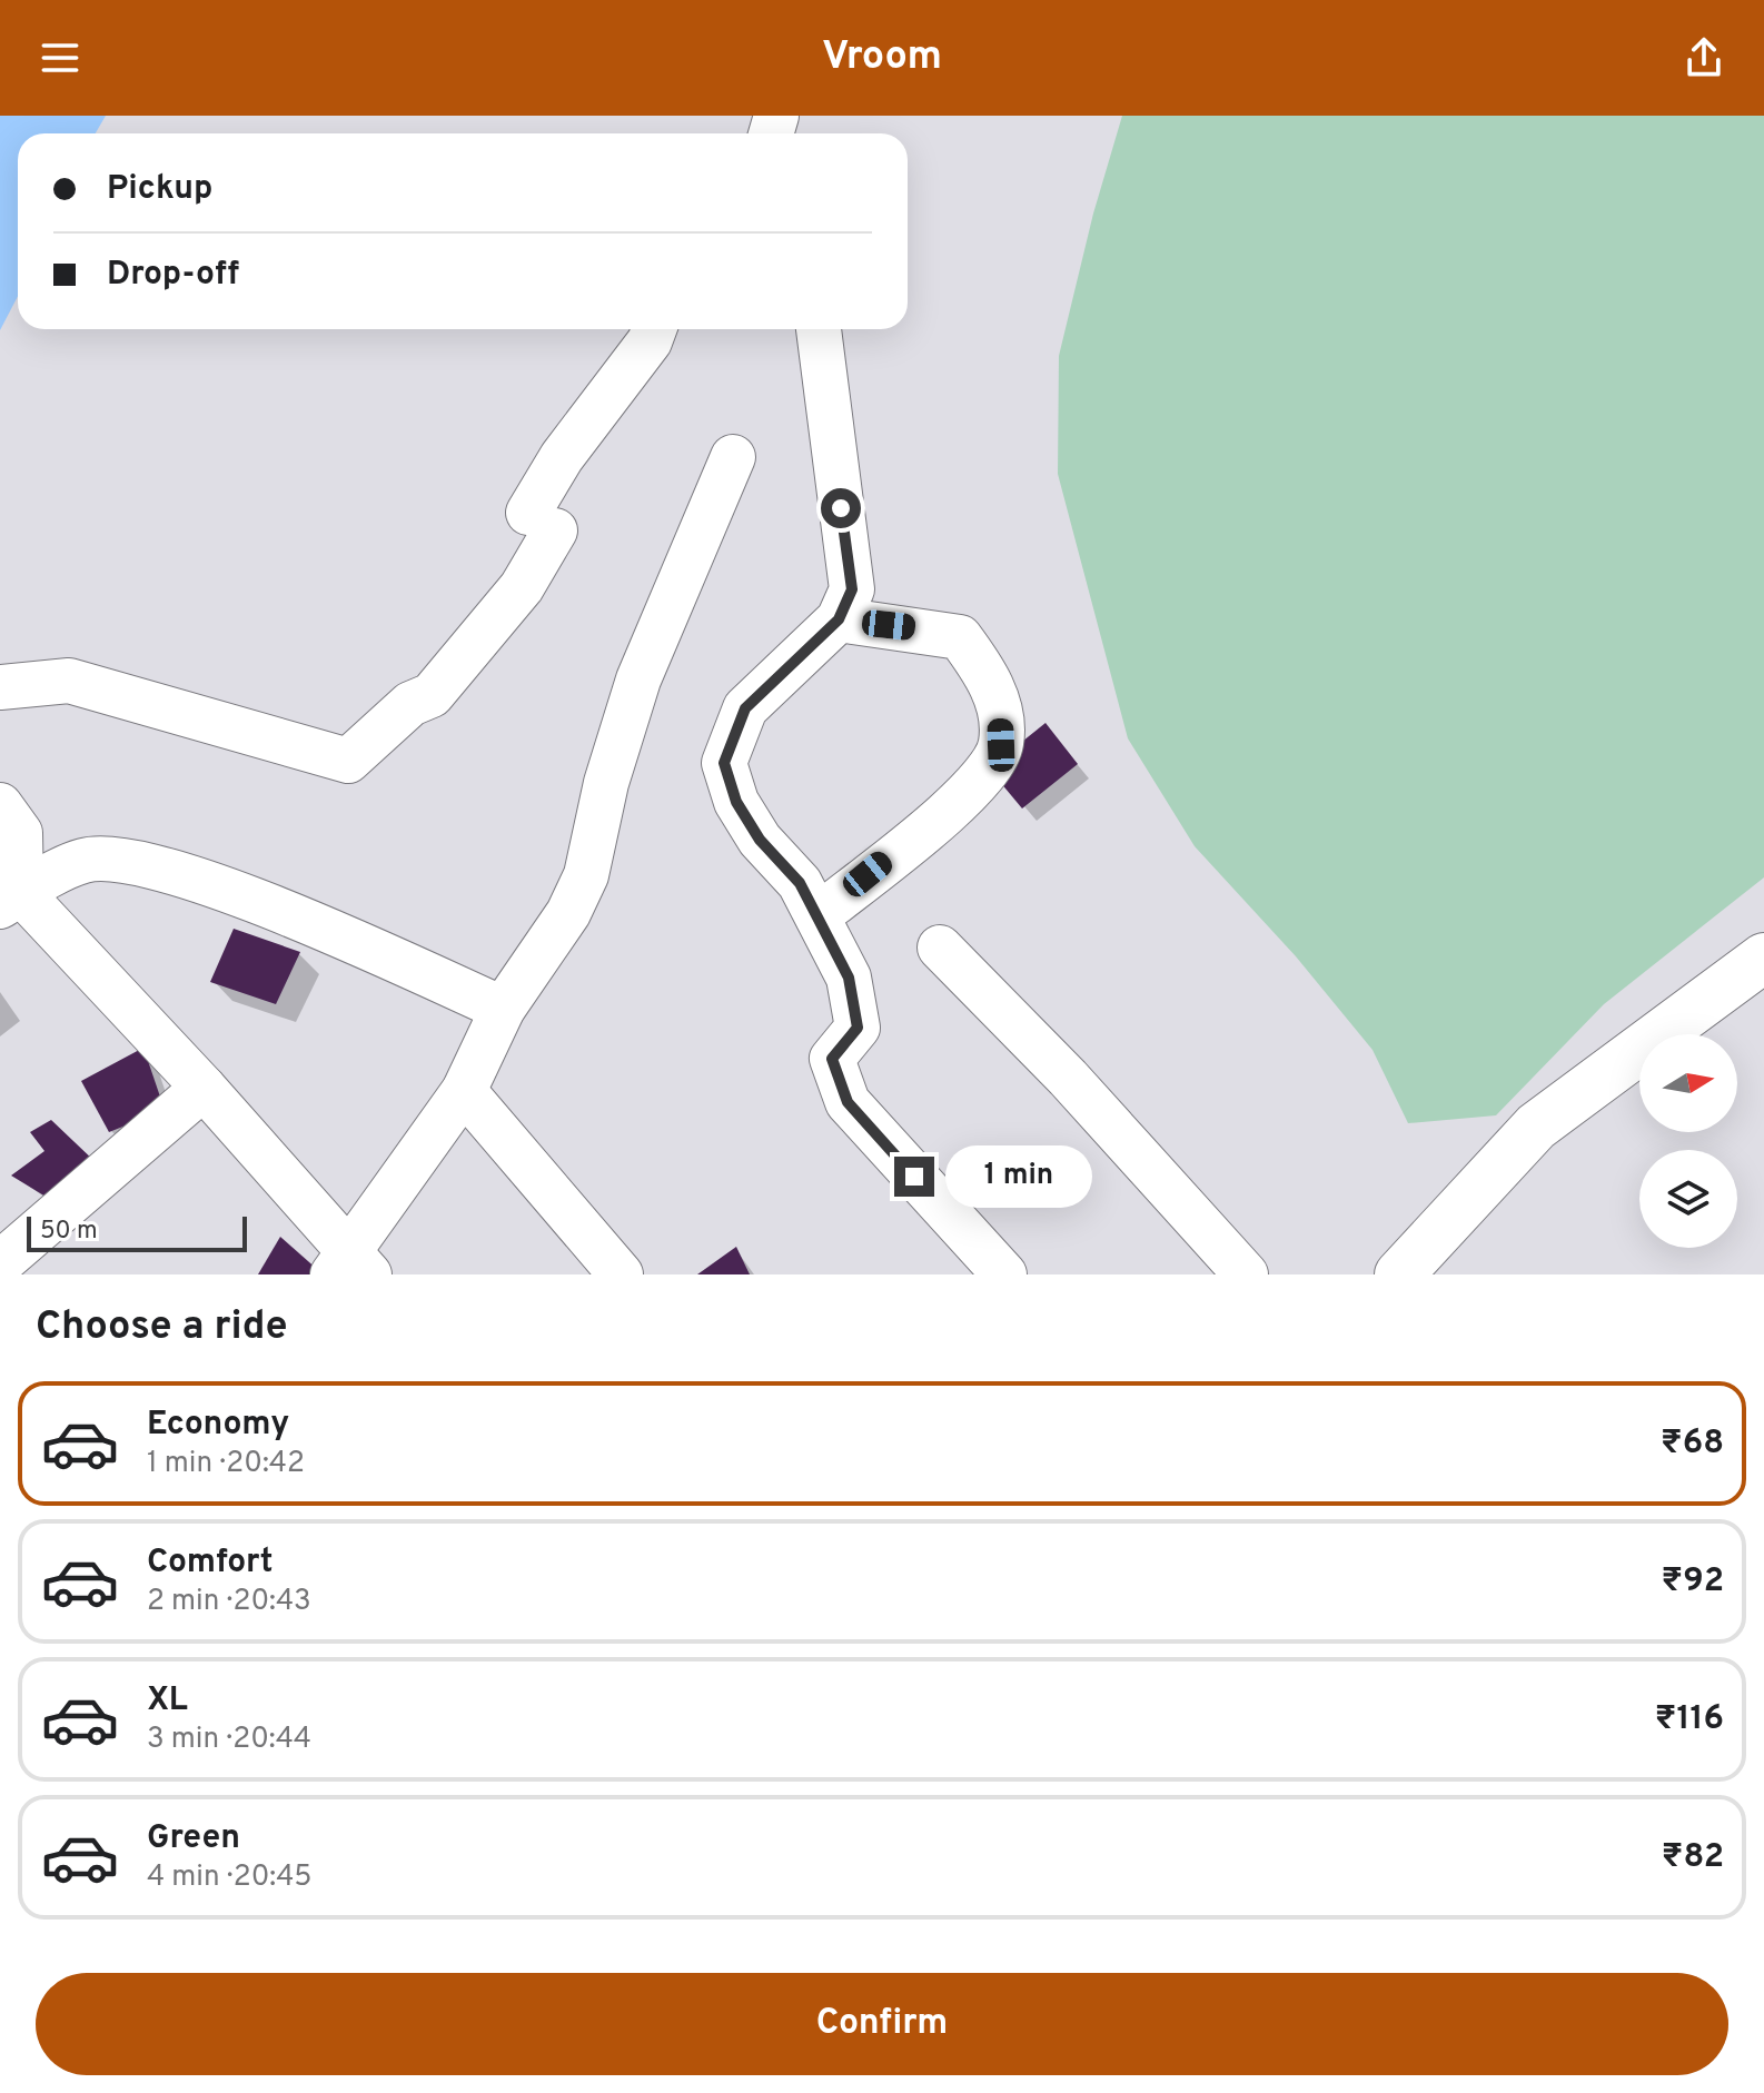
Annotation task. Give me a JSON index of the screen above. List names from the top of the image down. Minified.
{"scale_bar":"50 m","north":"right","page":{"header":"Vroom","banner":["Pickup","Drop-off"],"bubble":"1 min","scale":"50 m","heading":"Choose a ride","list":[{"name":"Economy","note":"1 min · 20:42","value":"₹68"},{"name":"Comfort","note":"2 min · 20:43","value":"₹92"},{"name":"XL","note":"3 min · 20:44","value":"₹116"},{"name":"Green","note":"4 min · 20:45","value":"₹82"}],"buttons":"Confirm"}}
